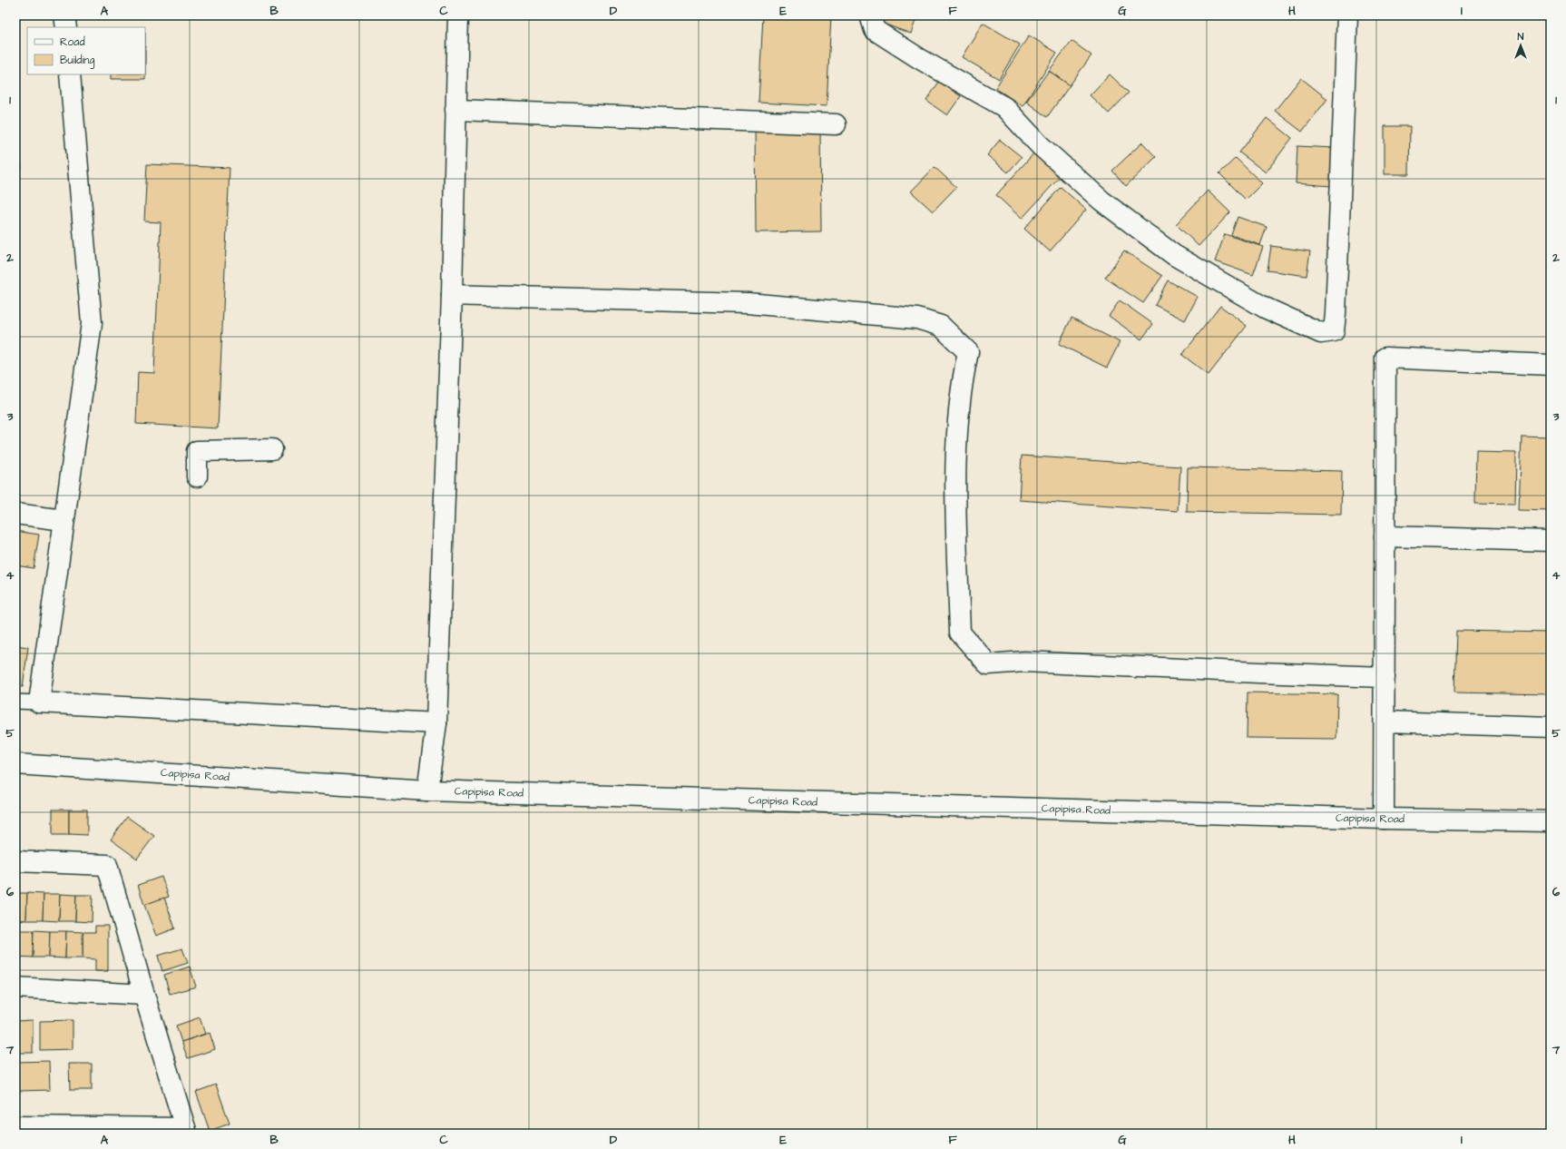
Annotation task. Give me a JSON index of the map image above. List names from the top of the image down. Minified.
{"streets":{"street":["Capipisa Road"]},"legend":["Road","Building"],"north":"top","grid":{"columns":["A","B","C","D","E","F","G","H","I"],"rows":["1","2","3","4","5","6","7"]}}
